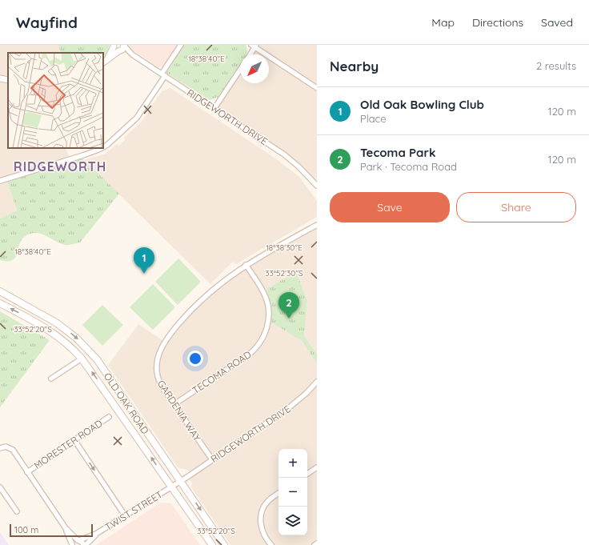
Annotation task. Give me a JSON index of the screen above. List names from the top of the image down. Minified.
{"streets":{"main road":["OLD OAK ROAD"],"street":["RIDGEWORTH DRIVE","TECOMA ROAD","GARDENIA WAY","MORESTER ROAD","TWIST STREET"]},"crossings":[["RIDGEWORTH DRIVE","OLD OAK ROAD"],["RIDGEWORTH DRIVE","GARDENIA WAY"],["RIDGEWORTH DRIVE","TWIST STREET"],["TECOMA ROAD","GARDENIA WAY"],["OLD OAK ROAD","TWIST STREET"]],"districts":["RIDGEWORTH"],"scale_bar":"100 m","north":"bottom left","page":{"header":"Wayfind","nav":["Map","Directions","Saved"],"heading":["Nearby","2 results"],"list":[{"mark":"1","name":"Old Oak Bowling Club","note":"Place","value":"120 m"},{"mark":"2","name":"Tecoma Park","note":"Park · Tecoma Road","value":"120 m"}],"buttons":["Save","Share"],"pins":["1","2"],"map_buttons":["+","−"],"scale":"100 m"},"coordinates":["18°38'40\"E","18°38'30\"E","33°52'30\"S","33°52'20\"S"]}
